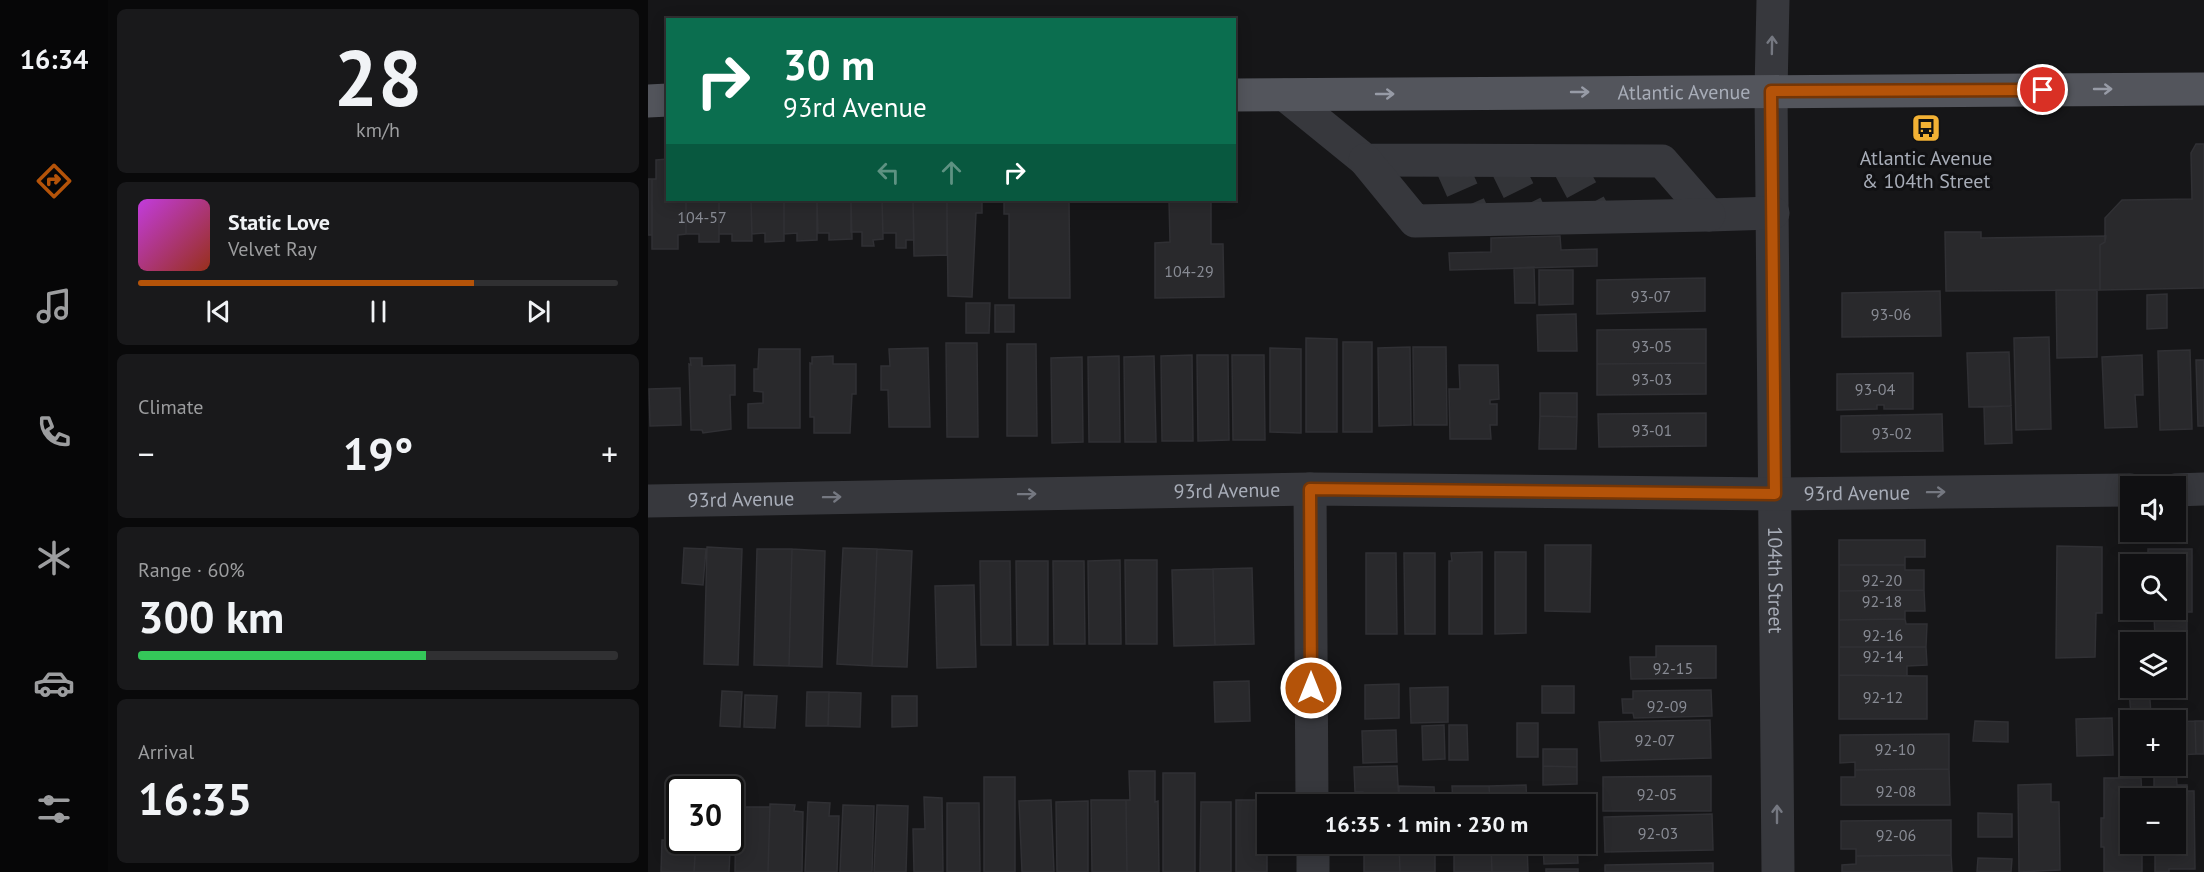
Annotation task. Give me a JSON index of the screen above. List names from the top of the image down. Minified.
{"streets":{"main road":["Atlantic Avenue"],"street":["93rd Avenue","104th Street"]},"crossings":[["Atlantic Avenue","104th Street"],["93rd Avenue","104th Street"]],"one_way":["Atlantic Avenue","93rd Avenue","104th Street"],"places":{"bus stop":["Atlantic Avenue & 104th Street"]},"house_numbers":["104-57","104-29","93-07","93-06","93-05","93-03","93-04","93-01","93-02","92-20","92-18","92-16","92-14","92-15","92-12","92-09","92-07","92-10","92-08","92-05","92-03","92-06"],"page":{"tabs":"16:34","tile":[["28","km/h"],"Climate",["Range · 60%","300 km"],["Arrival","16:35"]],"turn":["30 m","93rd Avenue"],"song":["Static Love","Velvet Ray"],"heat":["−","19°","+"],"map_buttons":["+","−"],"limit":"30","trip":"16:35 · 1 min · 230 m"}}
